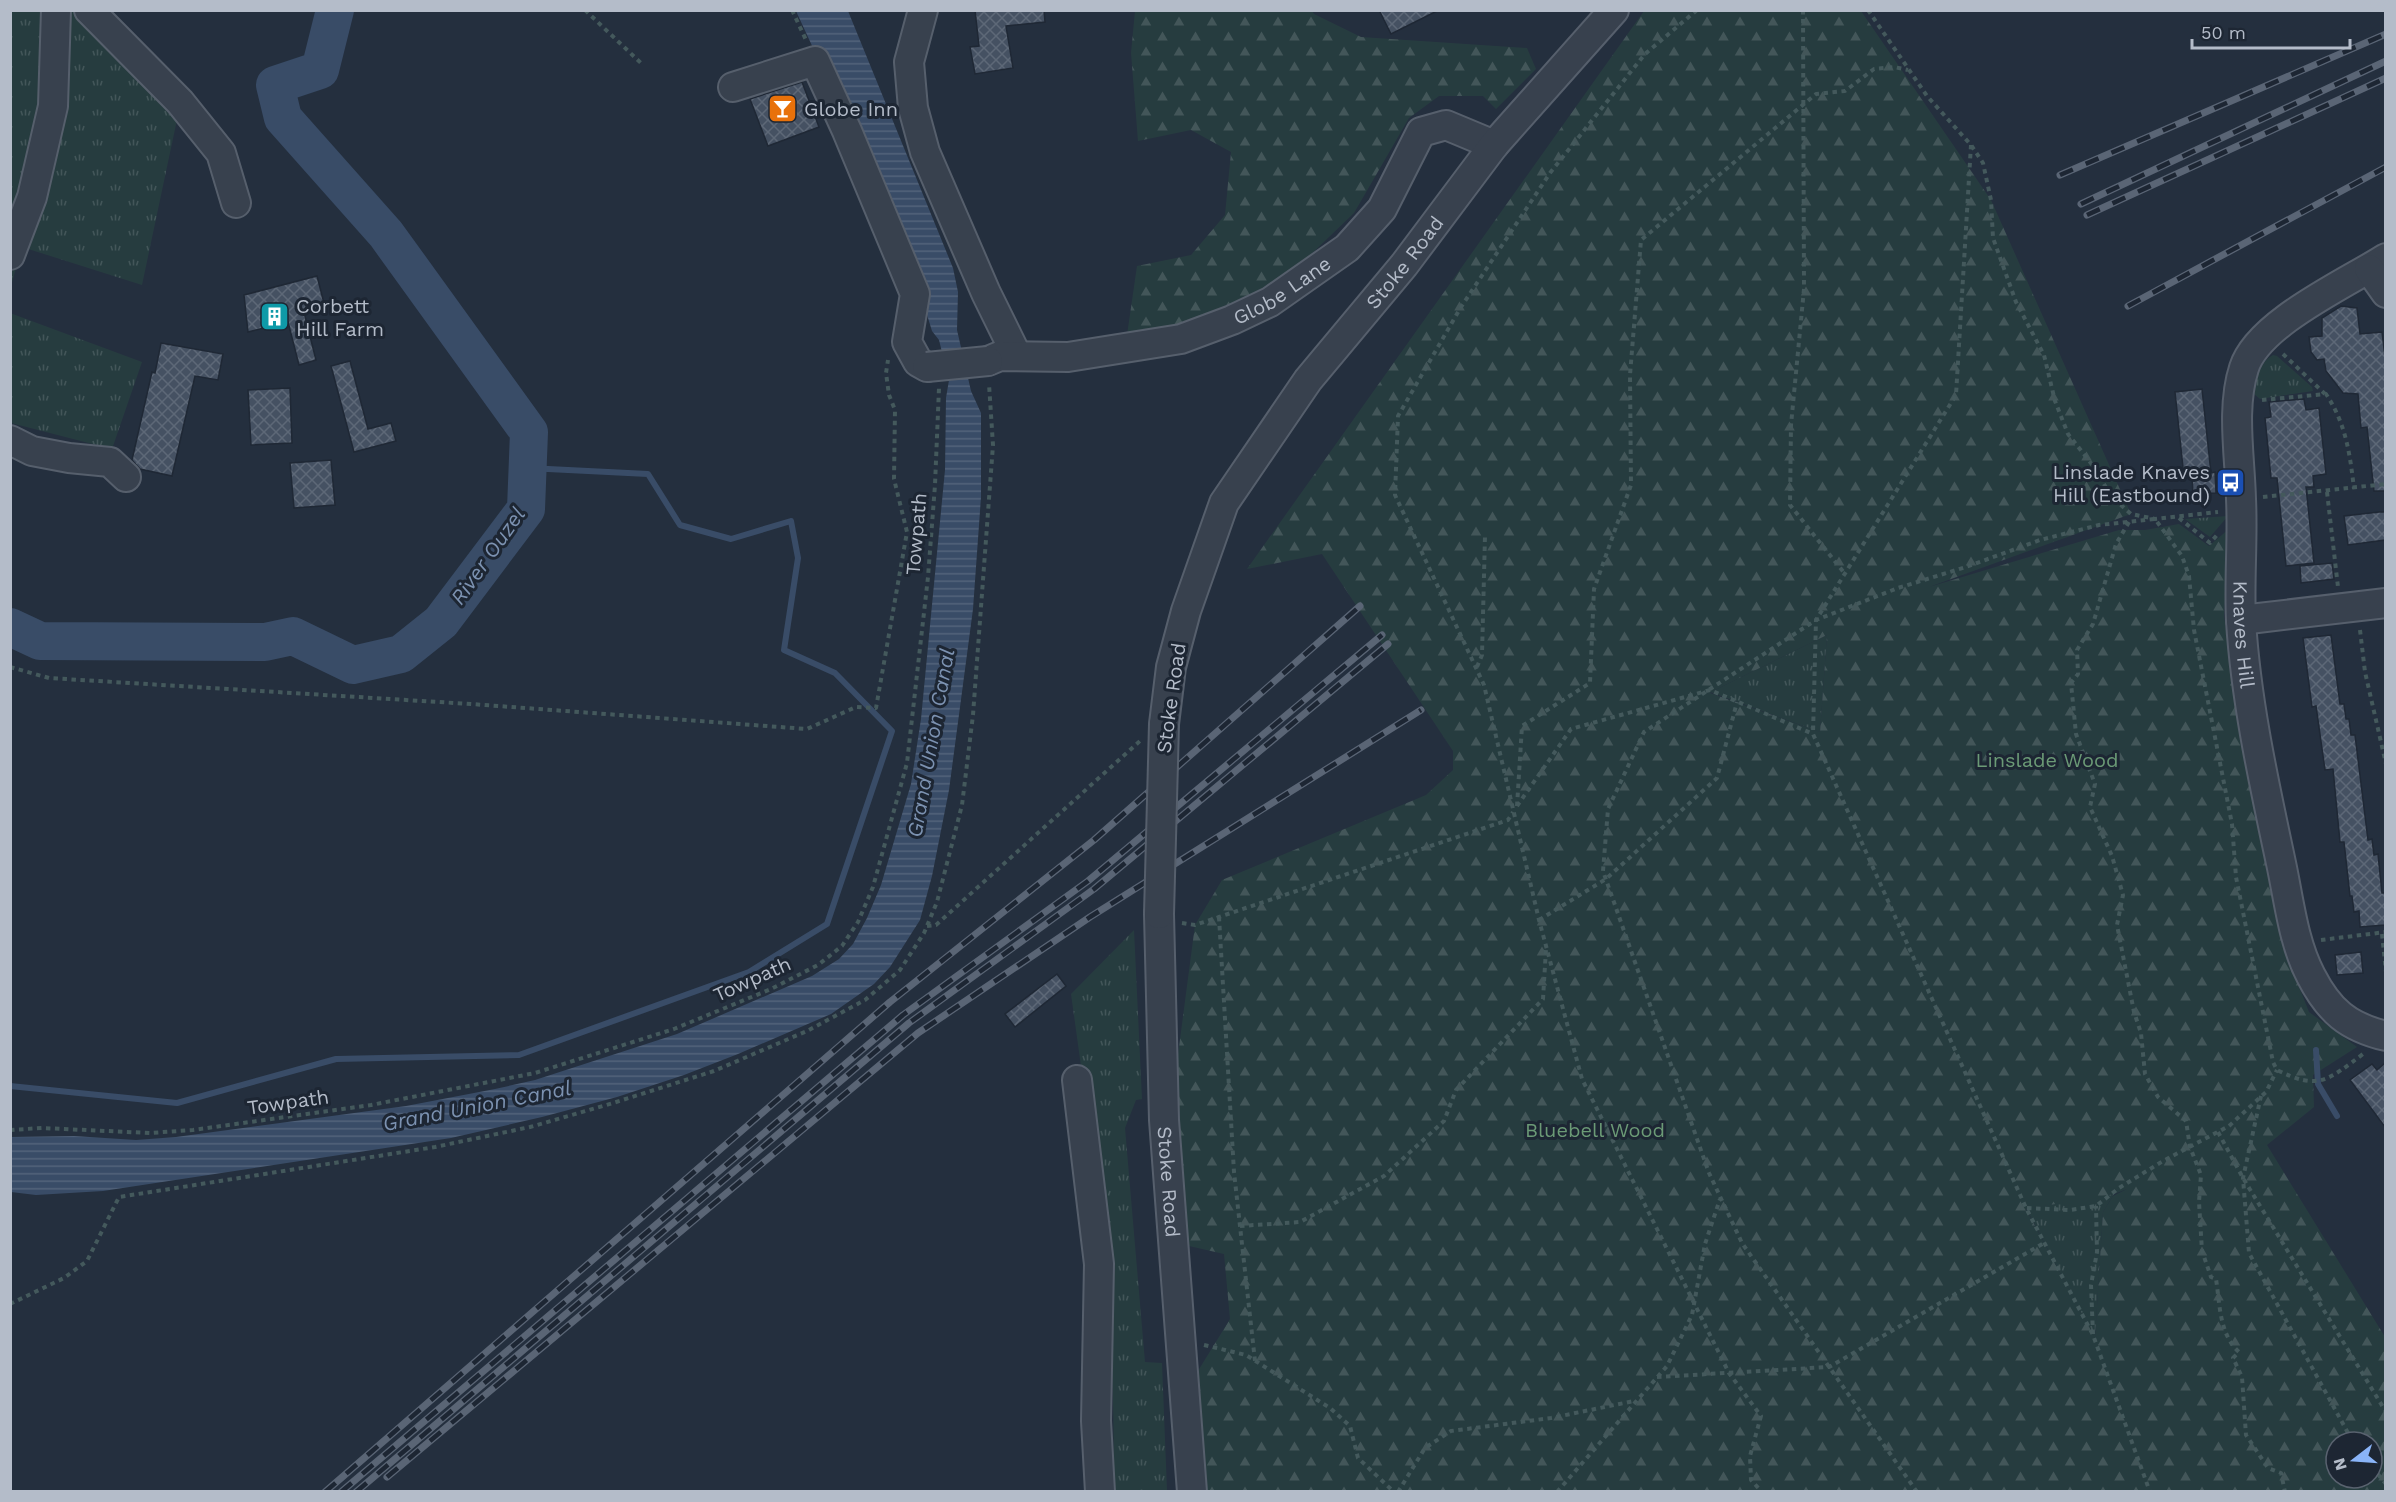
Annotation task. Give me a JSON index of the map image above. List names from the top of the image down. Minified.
{"streets":{"street":["Stoke Road","Globe Lane","Knaves Hill"],"path":["Towpath"]},"crossings":[["Stoke Road","Globe Lane"],["Globe Lane","Towpath"]],"water":["River Ouzel","Grand Union Canal"],"parks":["Linslade Wood","Bluebell Wood"],"places":{"bar":["Globe Inn"],"building":["Corbett Hill Farm"],"bus stop":["Linslade Knaves Hill (Eastbound)"]},"scale_bar":"50 m","north":"left"}
